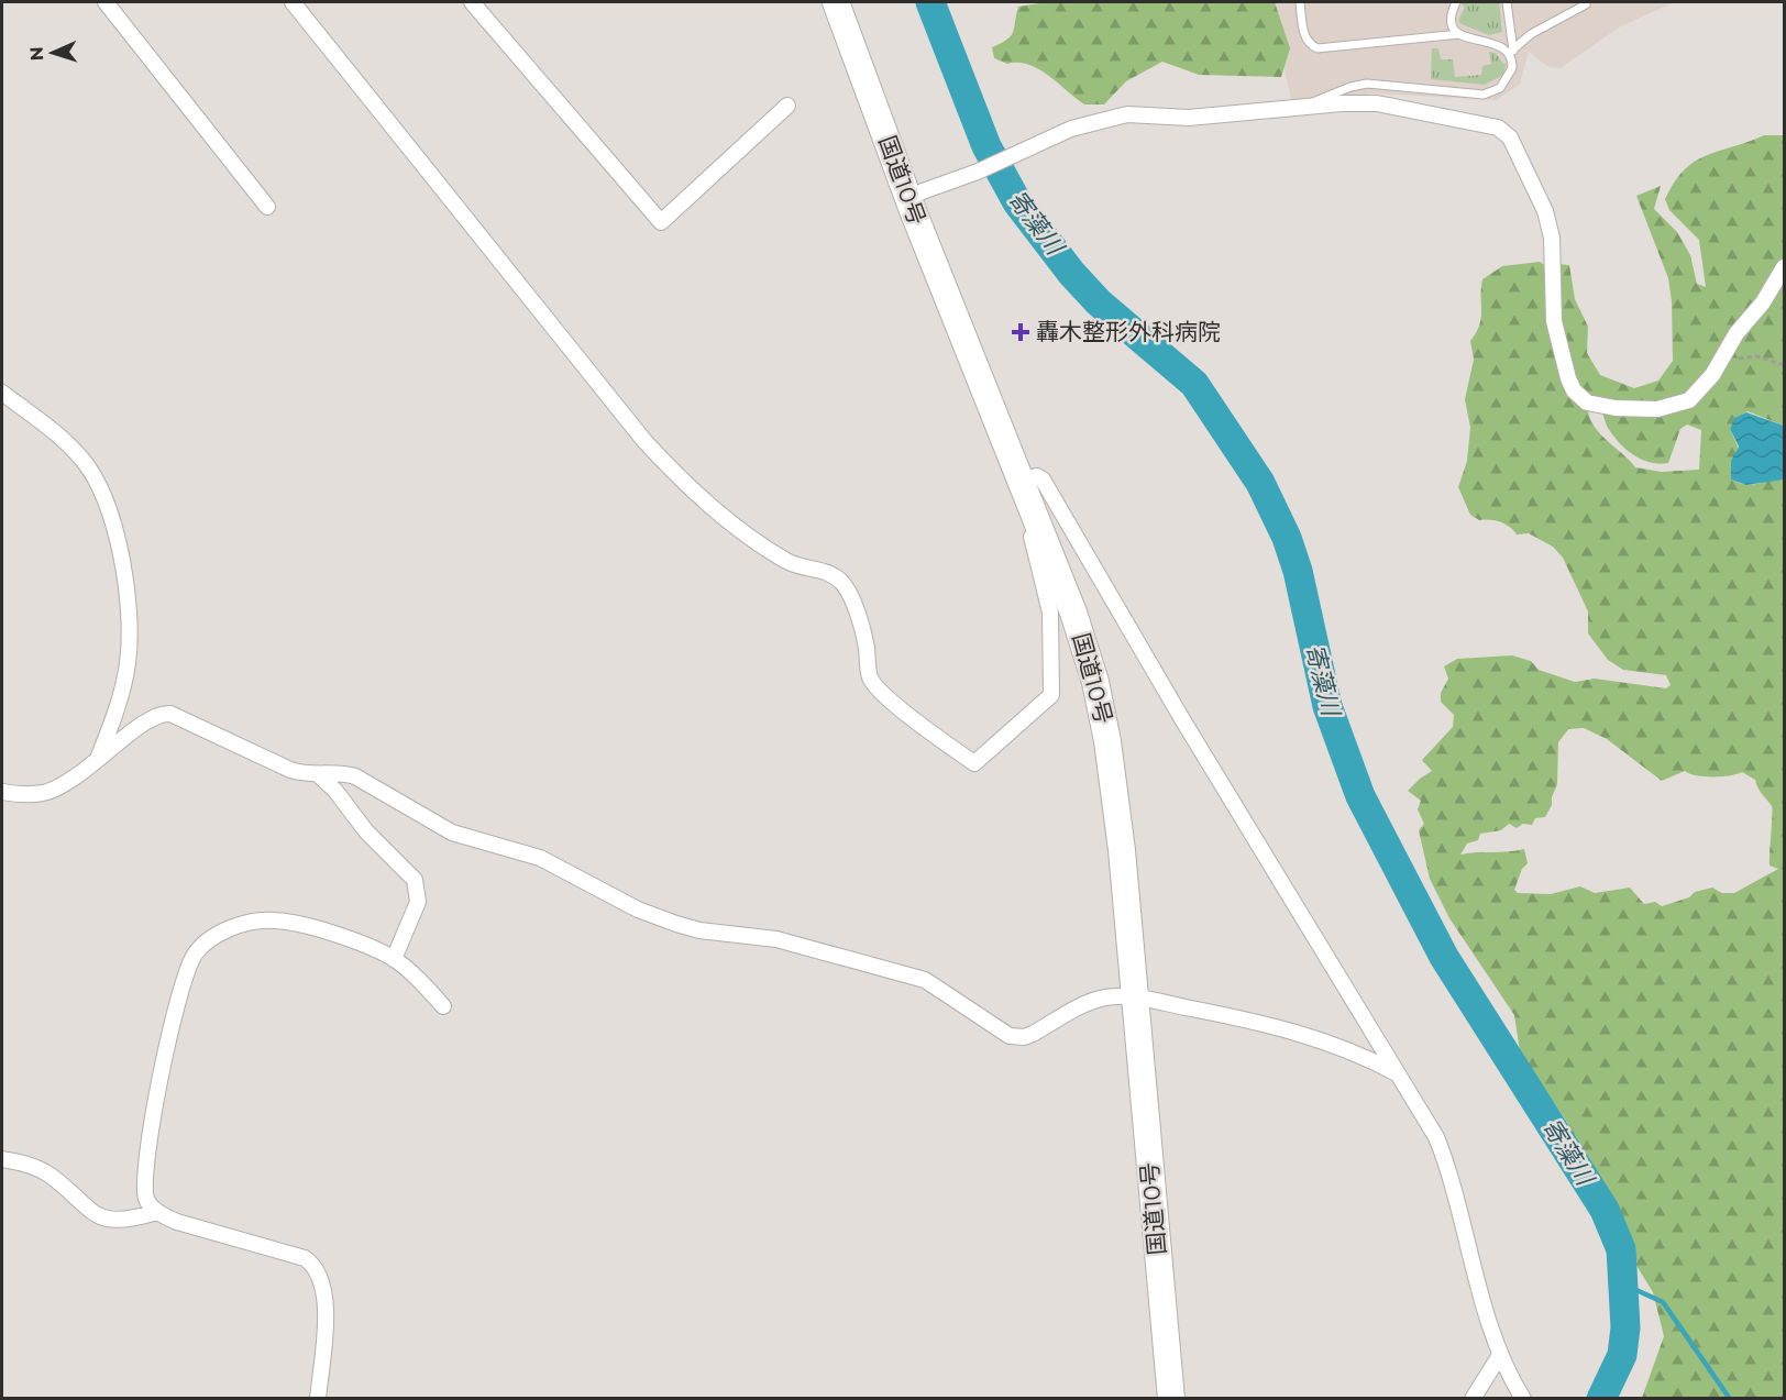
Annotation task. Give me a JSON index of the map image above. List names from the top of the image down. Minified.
{"streets":{"highway":["国道10号"]},"water":["寄藻川"],"places":{"health":["轟木整形外科病院"]},"north":"left"}
